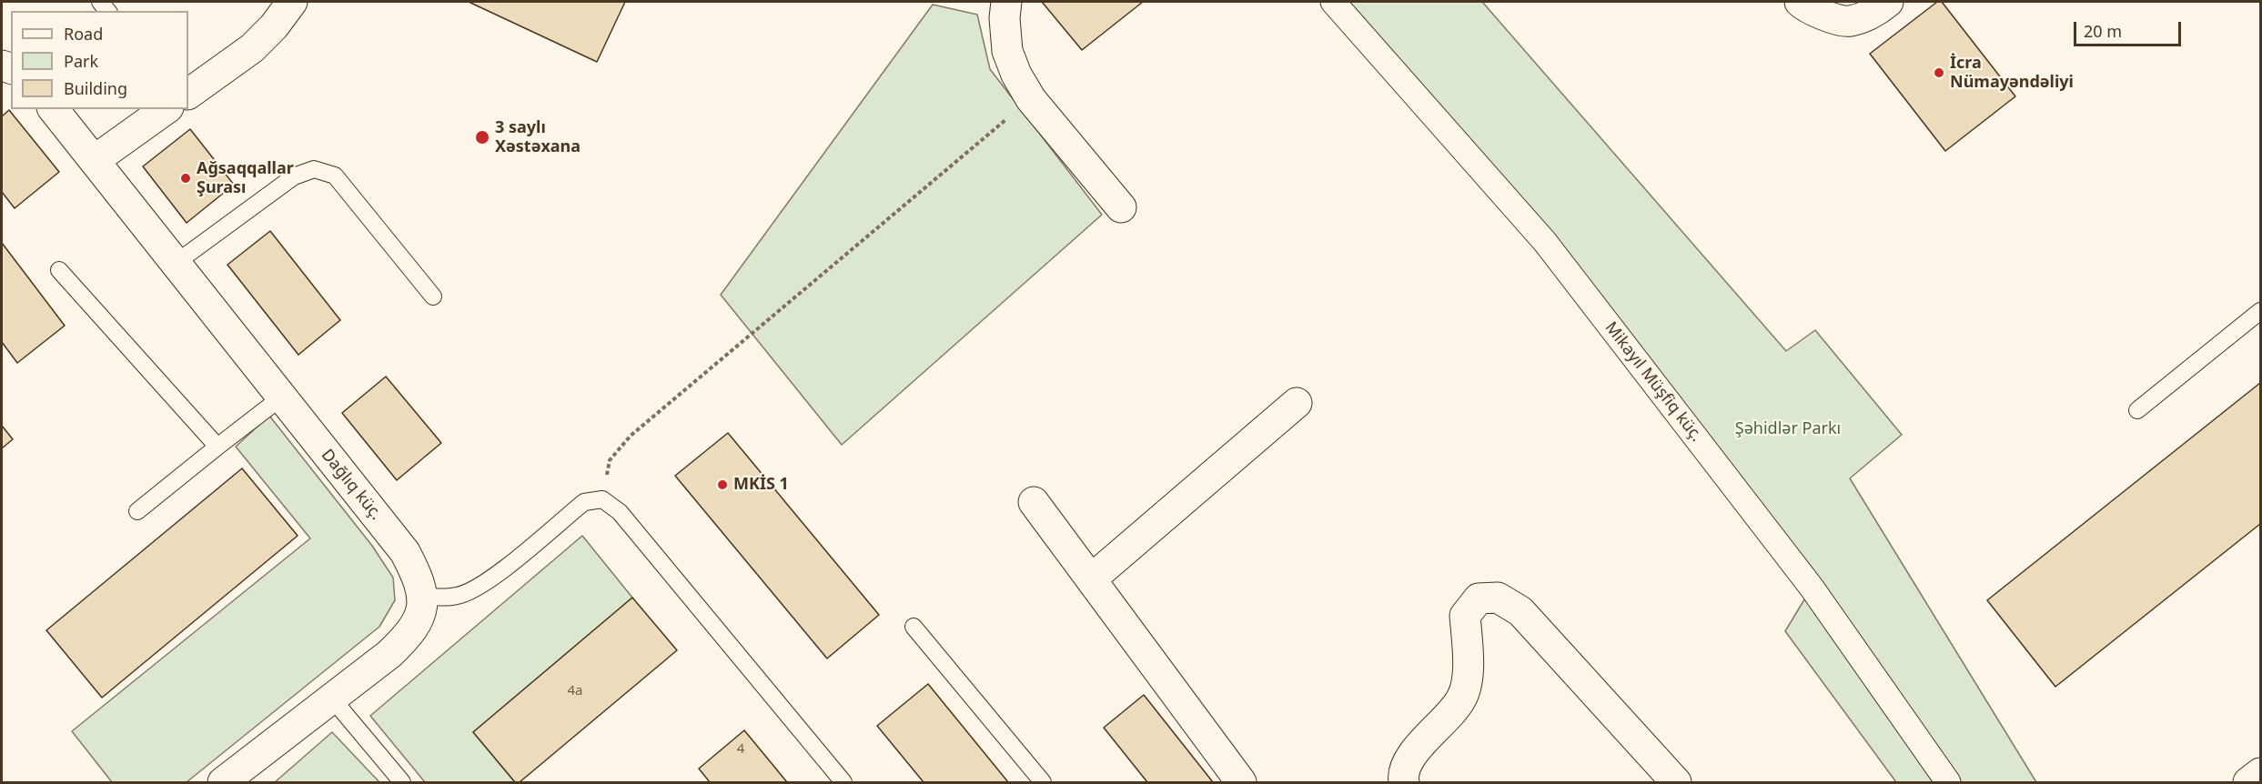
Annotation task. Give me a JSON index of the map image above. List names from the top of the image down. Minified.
{"streets":{"street":["Mikayıl Müşfiq küç.","Dağlıq küç."]},"parks":["Şəhidlər Parkı"],"places":["İcra Nümayəndəliyi","3 saylı Xəstəxana","Ağsaqqallar Şurası","MKİS 1"],"house_numbers":["4a","4"],"legend":["Road","Park","Building"],"scale_bar":"20 m"}
